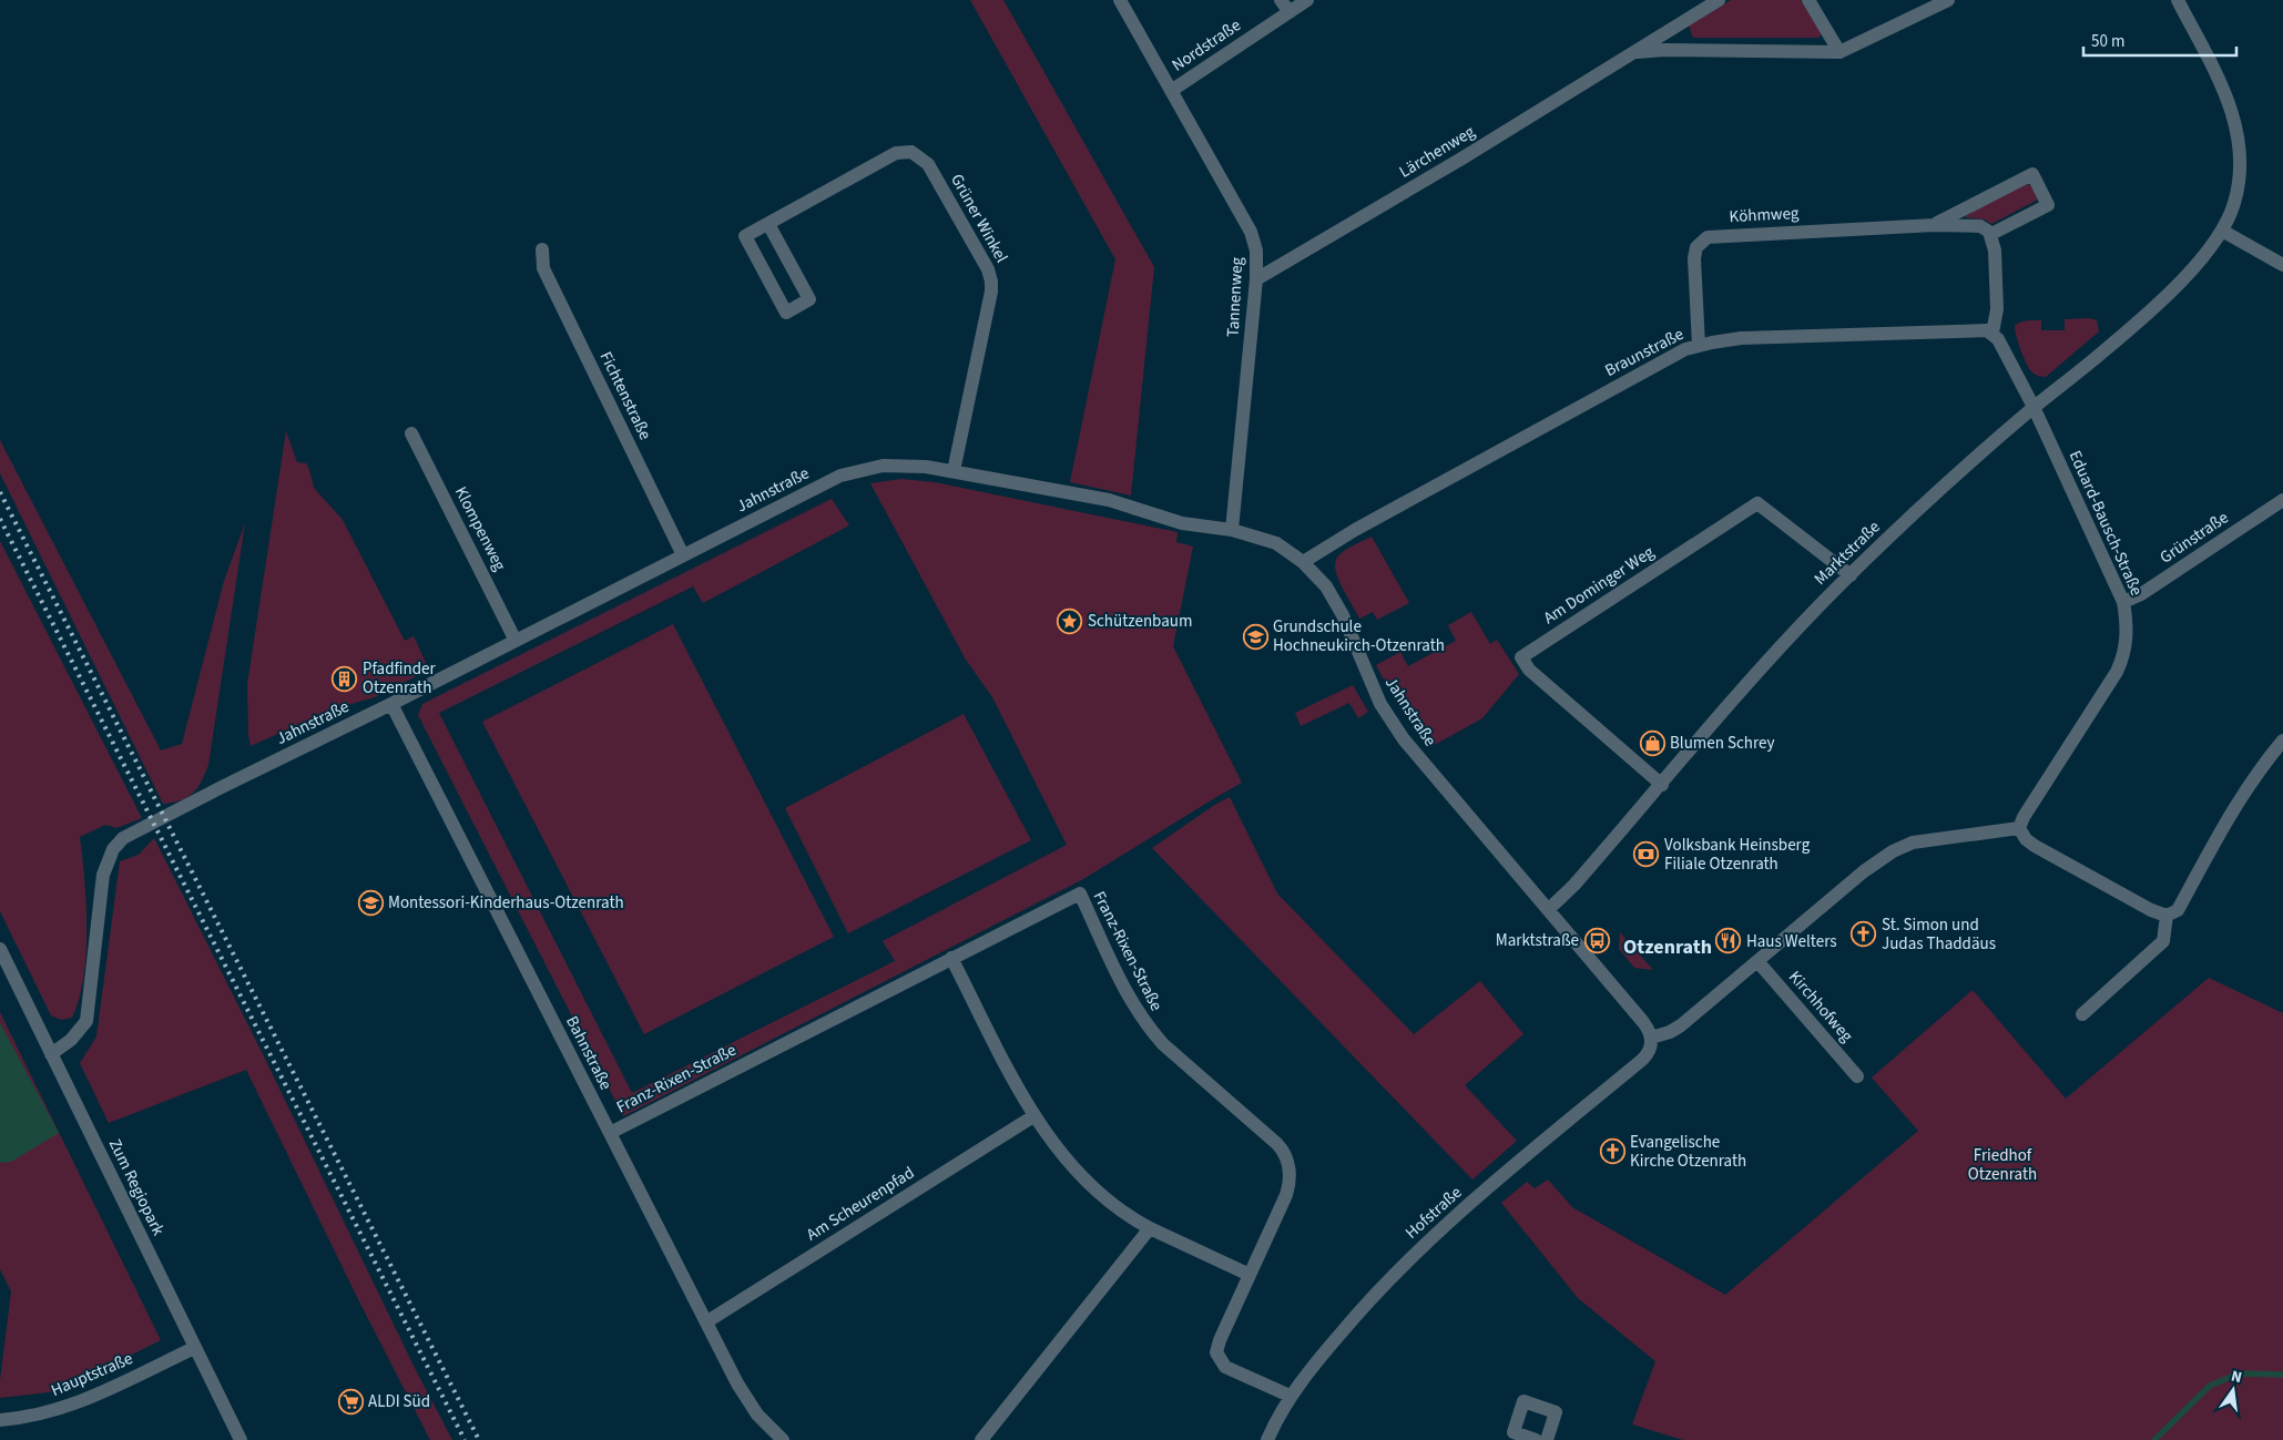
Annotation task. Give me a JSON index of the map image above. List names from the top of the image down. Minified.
{"streets":{"street":["Nordstraße","Lärchenweg","Köhmweg","Grüner Winkel","Tannenweg","Braunstraße","Fichtenstraße","Jahnstraße","Eduard-Bausch-Straße","Klompenweg","Grünstraße","Marktstraße","Am Dominger Weg","Franz-Rixen-Straße","Kirchhofweg","Bahnstraße","Zum Regiopark","Am Scheurenpfad","Hofstraße","Hauptstraße"]},"crossings":[["Nordstraße","Tannenweg"],["Lärchenweg","Tannenweg"],["Köhmweg","Braunstraße"],["Grüner Winkel","Jahnstraße"],["Tannenweg","Jahnstraße"],["Braunstraße","Jahnstraße"],["Fichtenstraße","Jahnstraße"],["Jahnstraße","Klompenweg"],["Jahnstraße","Marktstraße"],["Jahnstraße","Bahnstraße"],["Jahnstraße","Zum Regiopark"],["Eduard-Bausch-Straße","Grünstraße"],["Eduard-Bausch-Straße","Marktstraße"],["Marktstraße","Am Dominger Weg"],["Franz-Rixen-Straße","Bahnstraße"],["Franz-Rixen-Straße","Hofstraße"],["Bahnstraße","Am Scheurenpfad"],["Zum Regiopark","Hauptstraße"]],"districts":["Otzenrath"],"parks":["Friedhof Otzenrath"],"places":{"place":["Schützenbaum"],"school or university":["Grundschule Hochneukirch-Otzenrath","Montessori-Kinderhaus-Otzenrath"],"building":["Pfadfinder Otzenrath"],"shop":["Blumen Schrey"],"bank":["Volksbank Heinsberg Filiale Otzenrath"],"church":["St. Simon und Judas Thaddäus","Evangelische Kirche Otzenrath"],"bus stop":["Marktstraße"],"restaurant":["Haus Welters"],"supermarket":["ALDI Süd"]},"scale_bar":"50 m","north":"top"}
